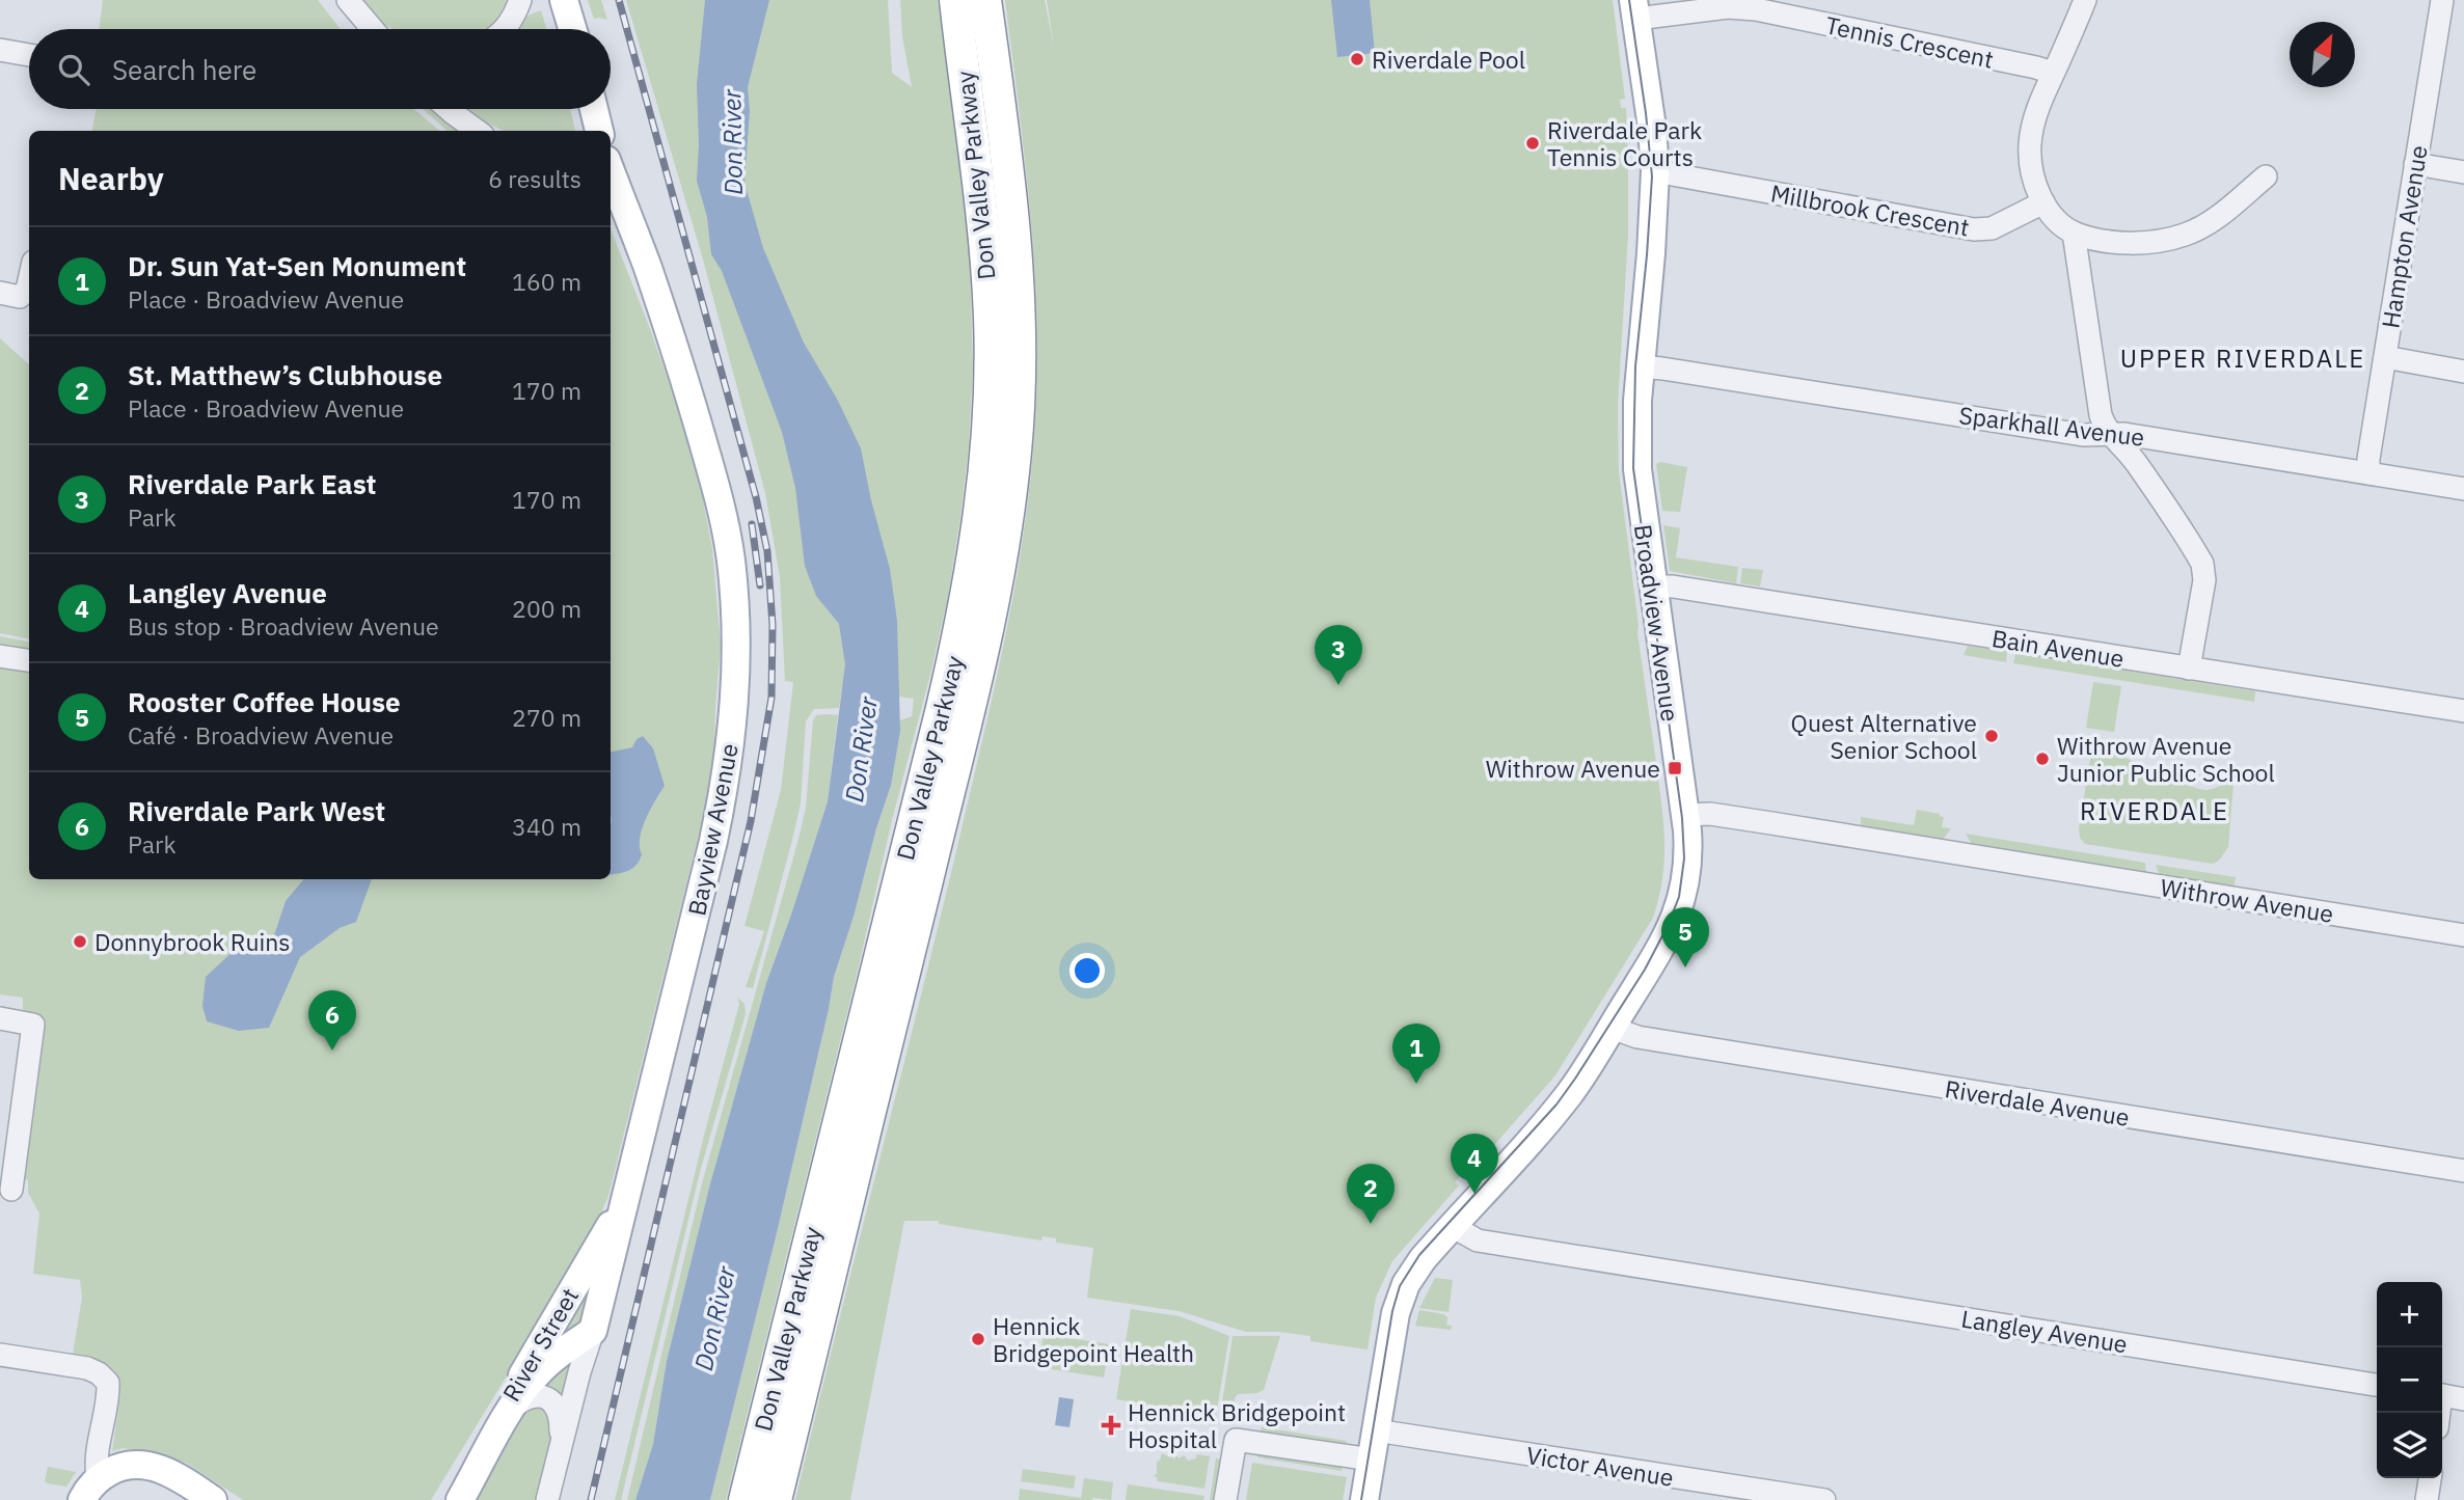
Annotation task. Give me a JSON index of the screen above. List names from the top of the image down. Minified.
{"streets":{"highway":["Don Valley Parkway"],"main road":["Broadview Avenue","Bayview Avenue","River Street"],"street":["Tennis Crescent","Millbrook Crescent","Hampton Avenue","Sparkhall Avenue","Bain Avenue","Withrow Avenue","Riverdale Avenue","Langley Avenue","Victor Avenue"]},"crossings":[["Tennis Crescent","Broadview Avenue"],["Millbrook Crescent","Broadview Avenue"],["Hampton Avenue","Sparkhall Avenue"],["Sparkhall Avenue","Broadview Avenue"],["Broadview Avenue","Bain Avenue"],["Broadview Avenue","Withrow Avenue"],["Broadview Avenue","Riverdale Avenue"],["Broadview Avenue","Langley Avenue"],["Broadview Avenue","Victor Avenue"],["Bayview Avenue","River Street"]],"districts":["UPPER RIVERDALE","RIVERDALE"],"water":["Don River"],"places":{"other":["Riverdale Pool","Riverdale Park Tennis Courts","Quest Alternative Senior School","Withrow Avenue Junior Public School","Donnybrook Ruins","Hennick Bridgepoint Health"],"transit":["Withrow Avenue"],"health":["Hennick Bridgepoint Hospital"]},"north":"top right","page":{"search":"Search here","heading":["Nearby","6 results"],"list":[{"mark":"1","name":"Dr. Sun Yat-Sen Monument","note":"Place · Broadview Avenue","value":"160 m"},{"mark":"2","name":"St. Matthew’s Clubhouse","note":"Place · Broadview Avenue","value":"170 m"},{"mark":"3","name":"Riverdale Park East","note":"Park","value":"170 m"},{"mark":"4","name":"Langley Avenue","note":"Bus stop · Broadview Avenue","value":"200 m"},{"mark":"5","name":"Rooster Coffee House","note":"Café · Broadview Avenue","value":"270 m"},{"mark":"6","name":"Riverdale Park West","note":"Park","value":"340 m"}],"pins":["3","5","6","1","4","2"],"map_buttons":["+","−"]}}
